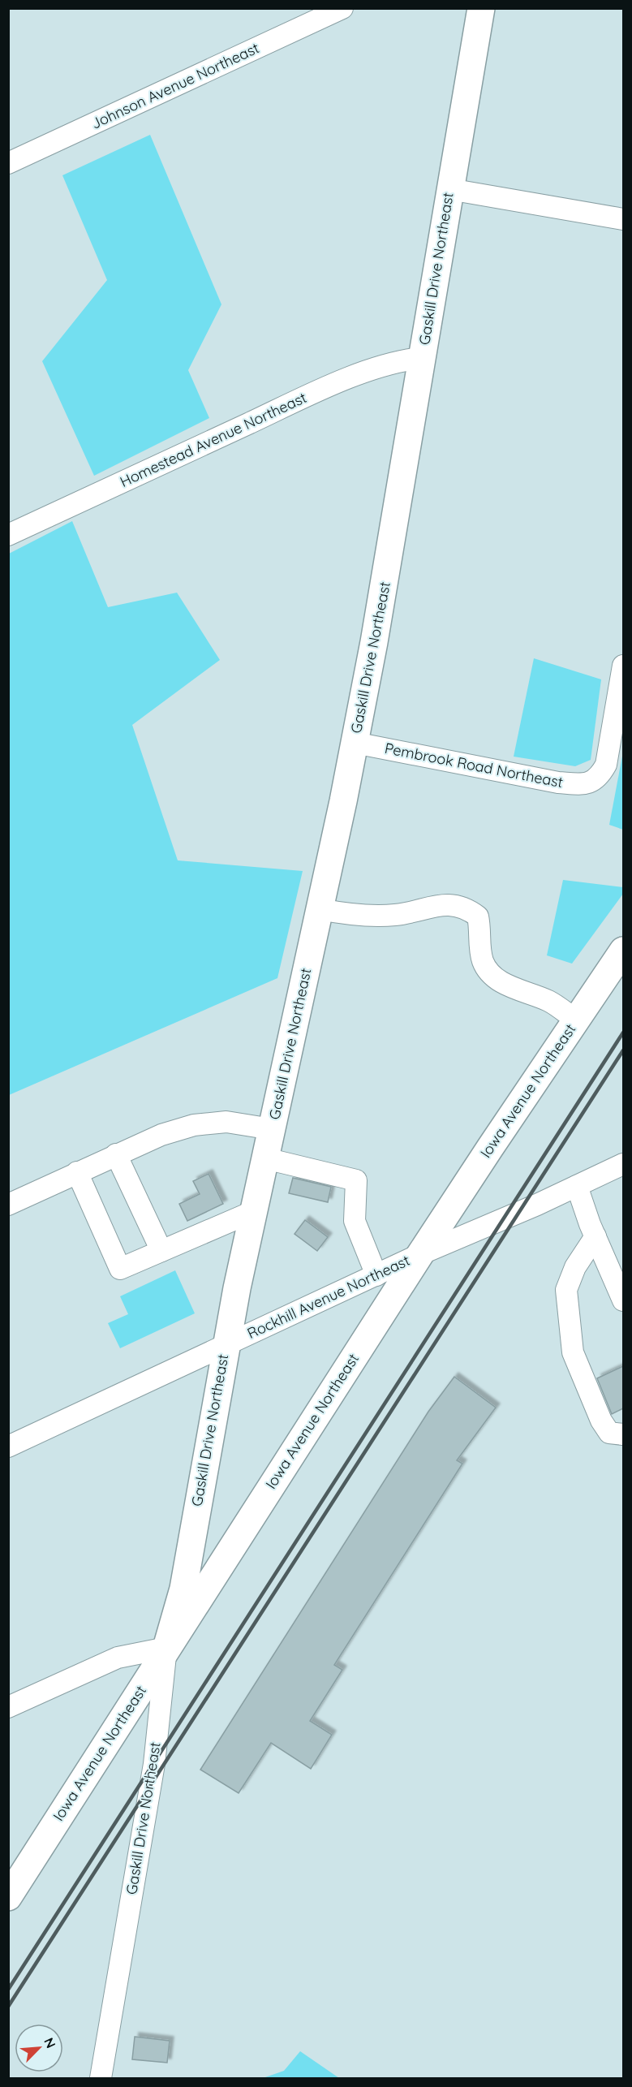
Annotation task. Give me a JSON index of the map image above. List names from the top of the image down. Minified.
{"streets":{"main road":["Gaskill Drive Northeast","Iowa Avenue Northeast"],"street":["Johnson Avenue Northeast","Homestead Avenue Northeast","Pembrook Road Northeast","Rockhill Avenue Northeast"]},"crossings":[["Gaskill Drive Northeast","Homestead Avenue Northeast"],["Gaskill Drive Northeast","Pembrook Road Northeast"],["Gaskill Drive Northeast","Iowa Avenue Northeast"],["Gaskill Drive Northeast","Rockhill Avenue Northeast"],["Iowa Avenue Northeast","Rockhill Avenue Northeast"]],"north":"top right"}
